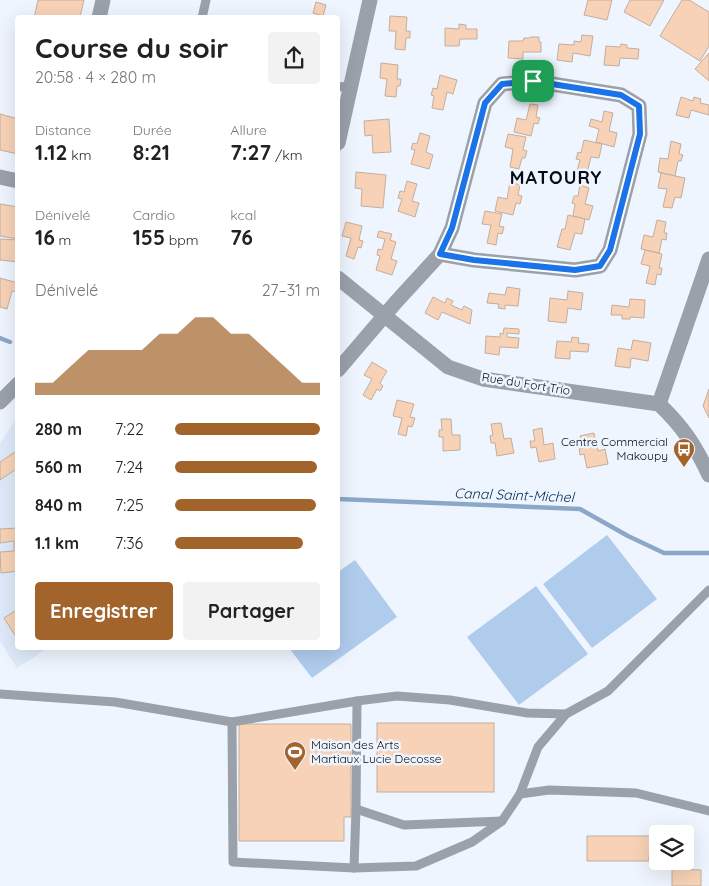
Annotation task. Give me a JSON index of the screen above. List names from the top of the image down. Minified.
{"streets":{"street":["Rue du Fort Trio"]},"districts":["MATOURY"],"water":["Canal Saint-Michel"],"places":{"bus stop":["Centre Commercial Makoupy"],"sports":["Maison des Arts Martiaux Lucie Decosse"]},"page":{"heading":["Course du soir","20:58 · 4 × 280 m"],"stats":[["Distance","1.12 km"],["Durée","8:21"],["Allure","7:27 /km"],["Dénivelé","16 m"],["Cardio","155 bpm"],["kcal","76"]],"chart":["Dénivelé","27–31 m"],"list":[{"name":"280 m","note":"7:22"},{"name":"560 m","note":"7:24"},{"name":"840 m","note":"7:25"},{"name":"1.1 km","note":"7:36"}],"buttons":["Enregistrer","Partager"]}}
